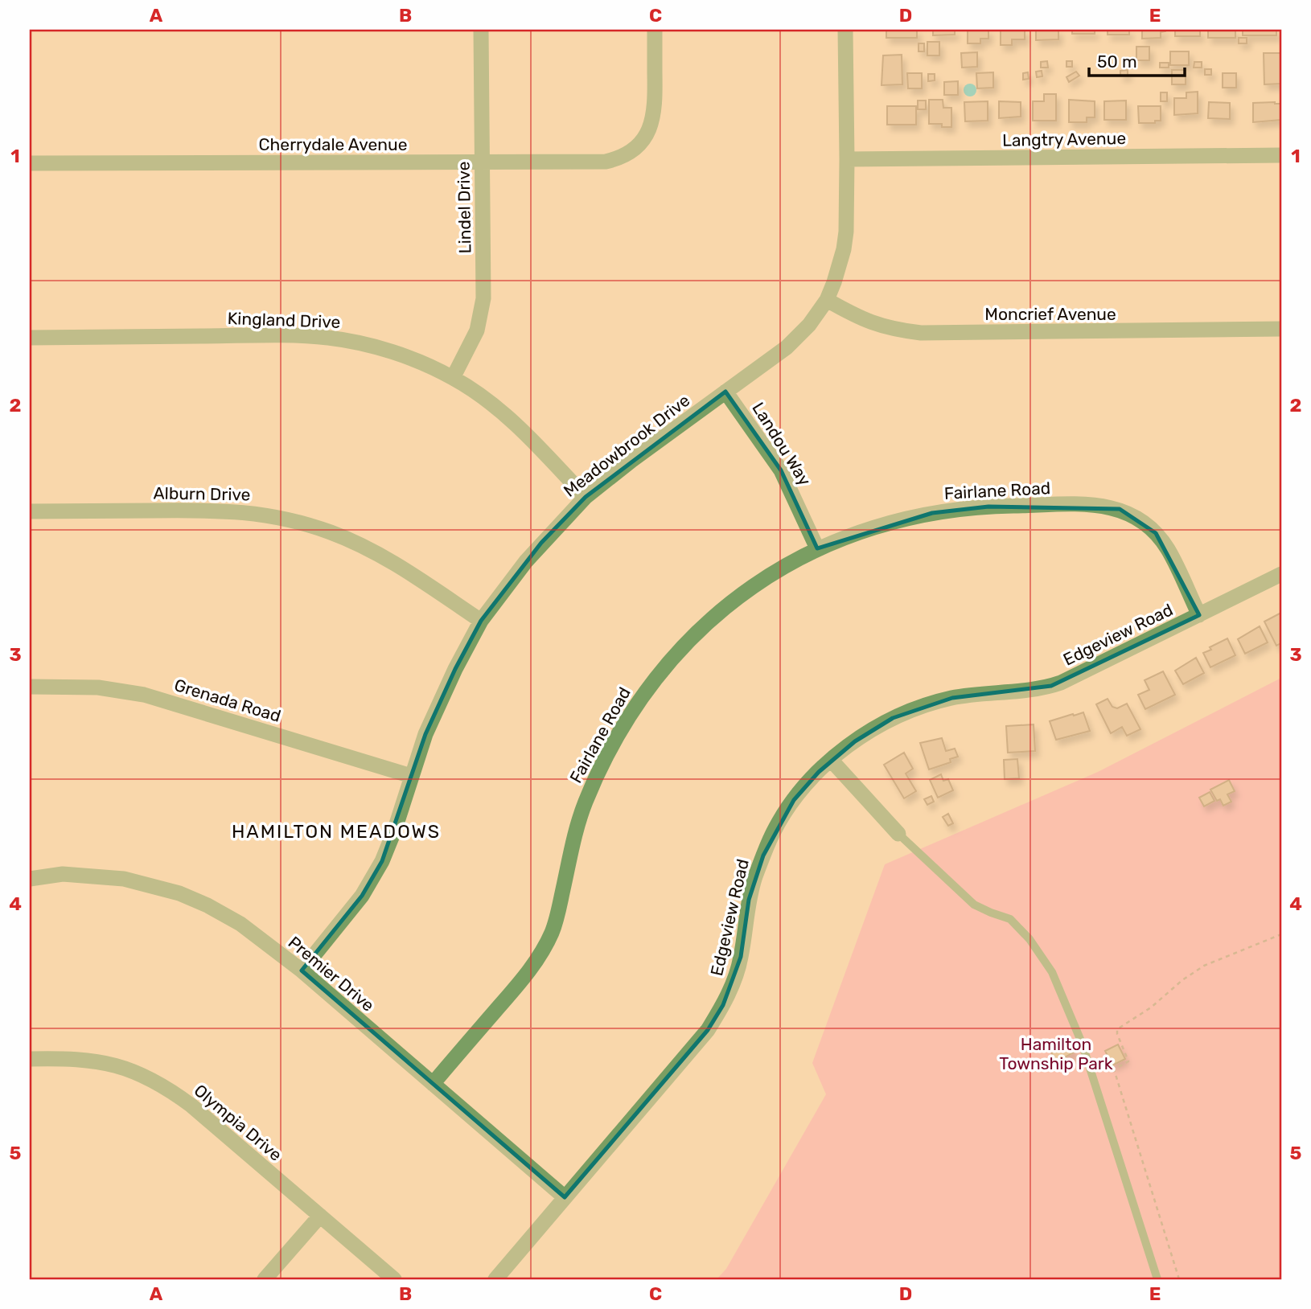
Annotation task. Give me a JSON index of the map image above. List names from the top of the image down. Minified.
{"streets":{"street":["Langtry Avenue","Cherrydale Avenue","Lindel Drive","Moncrief Avenue","Kingland Drive","Landou Way","Meadowbrook Drive","Fairlane Road","Alburn Drive","Edgeview Road","Grenada Road","Premier Drive","Olympia Drive"]},"crossings":[["Langtry Avenue","Meadowbrook Drive"],["Cherrydale Avenue","Lindel Drive"],["Lindel Drive","Kingland Drive"],["Moncrief Avenue","Meadowbrook Drive"],["Kingland Drive","Meadowbrook Drive"],["Landou Way","Meadowbrook Drive"],["Landou Way","Fairlane Road"],["Meadowbrook Drive","Alburn Drive"],["Meadowbrook Drive","Grenada Road"],["Meadowbrook Drive","Premier Drive"],["Fairlane Road","Edgeview Road"],["Fairlane Road","Premier Drive"],["Edgeview Road","Premier Drive"]],"districts":["HAMILTON MEADOWS"],"parks":["Hamilton Township Park"],"scale_bar":"50 m","grid":{"columns":["A","B","C","D","E"],"rows":["1","2","3","4","5"]}}
